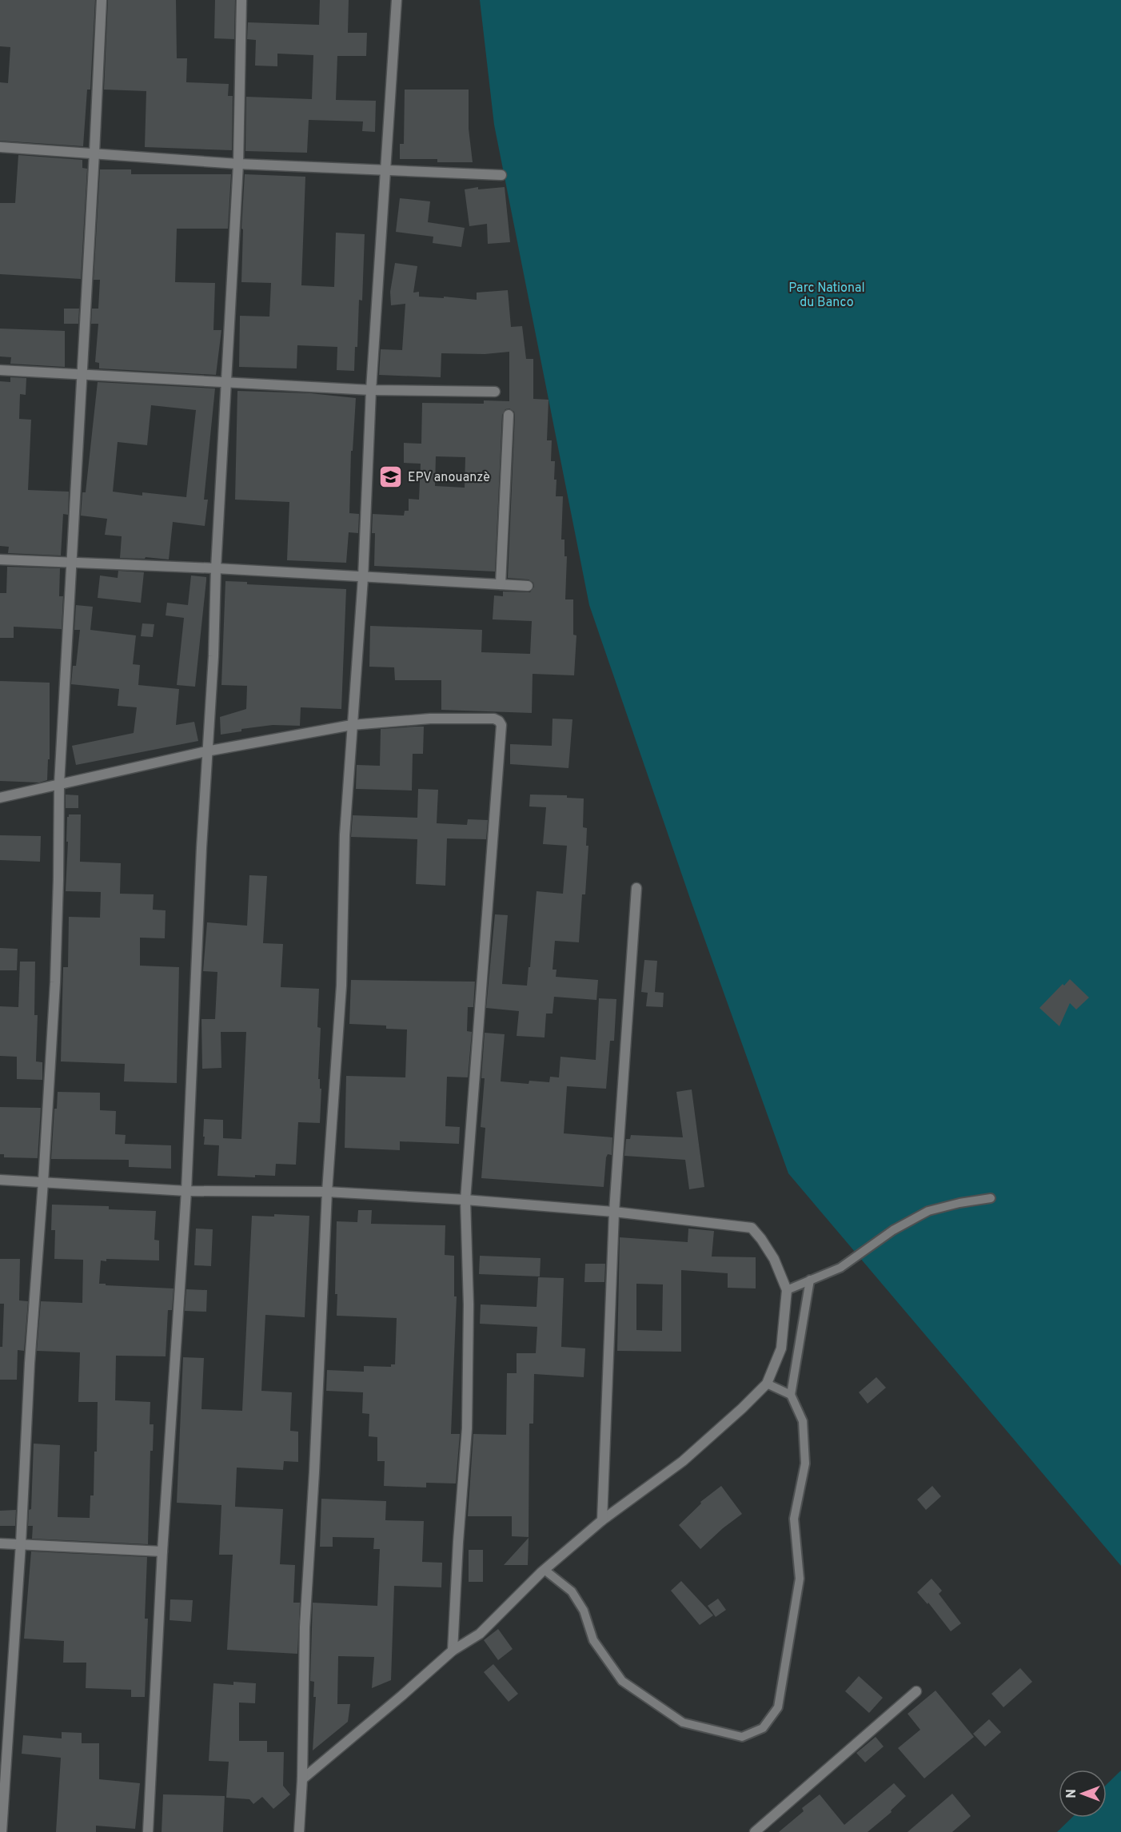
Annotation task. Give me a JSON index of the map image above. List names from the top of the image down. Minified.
{"parks":["Parc National du Banco"],"places":{"school or university":["EPV anouanzè"]},"north":"left"}
